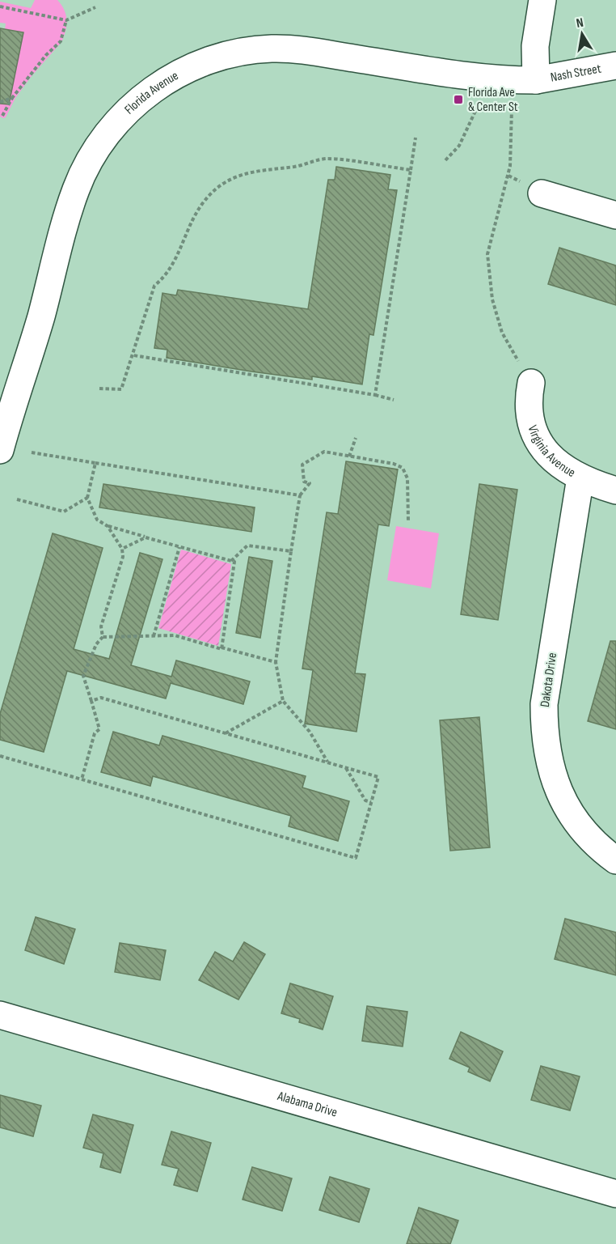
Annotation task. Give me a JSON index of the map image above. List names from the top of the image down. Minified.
{"streets":{"street":["Nash Street","Florida Avenue","Virginia Avenue","Dakota Drive","Alabama Drive"]},"crossings":[["Nash Street","Florida Avenue"],["Virginia Avenue","Dakota Drive"]],"places":{"transit":["Florida Ave & Center St"]},"north":"top"}
